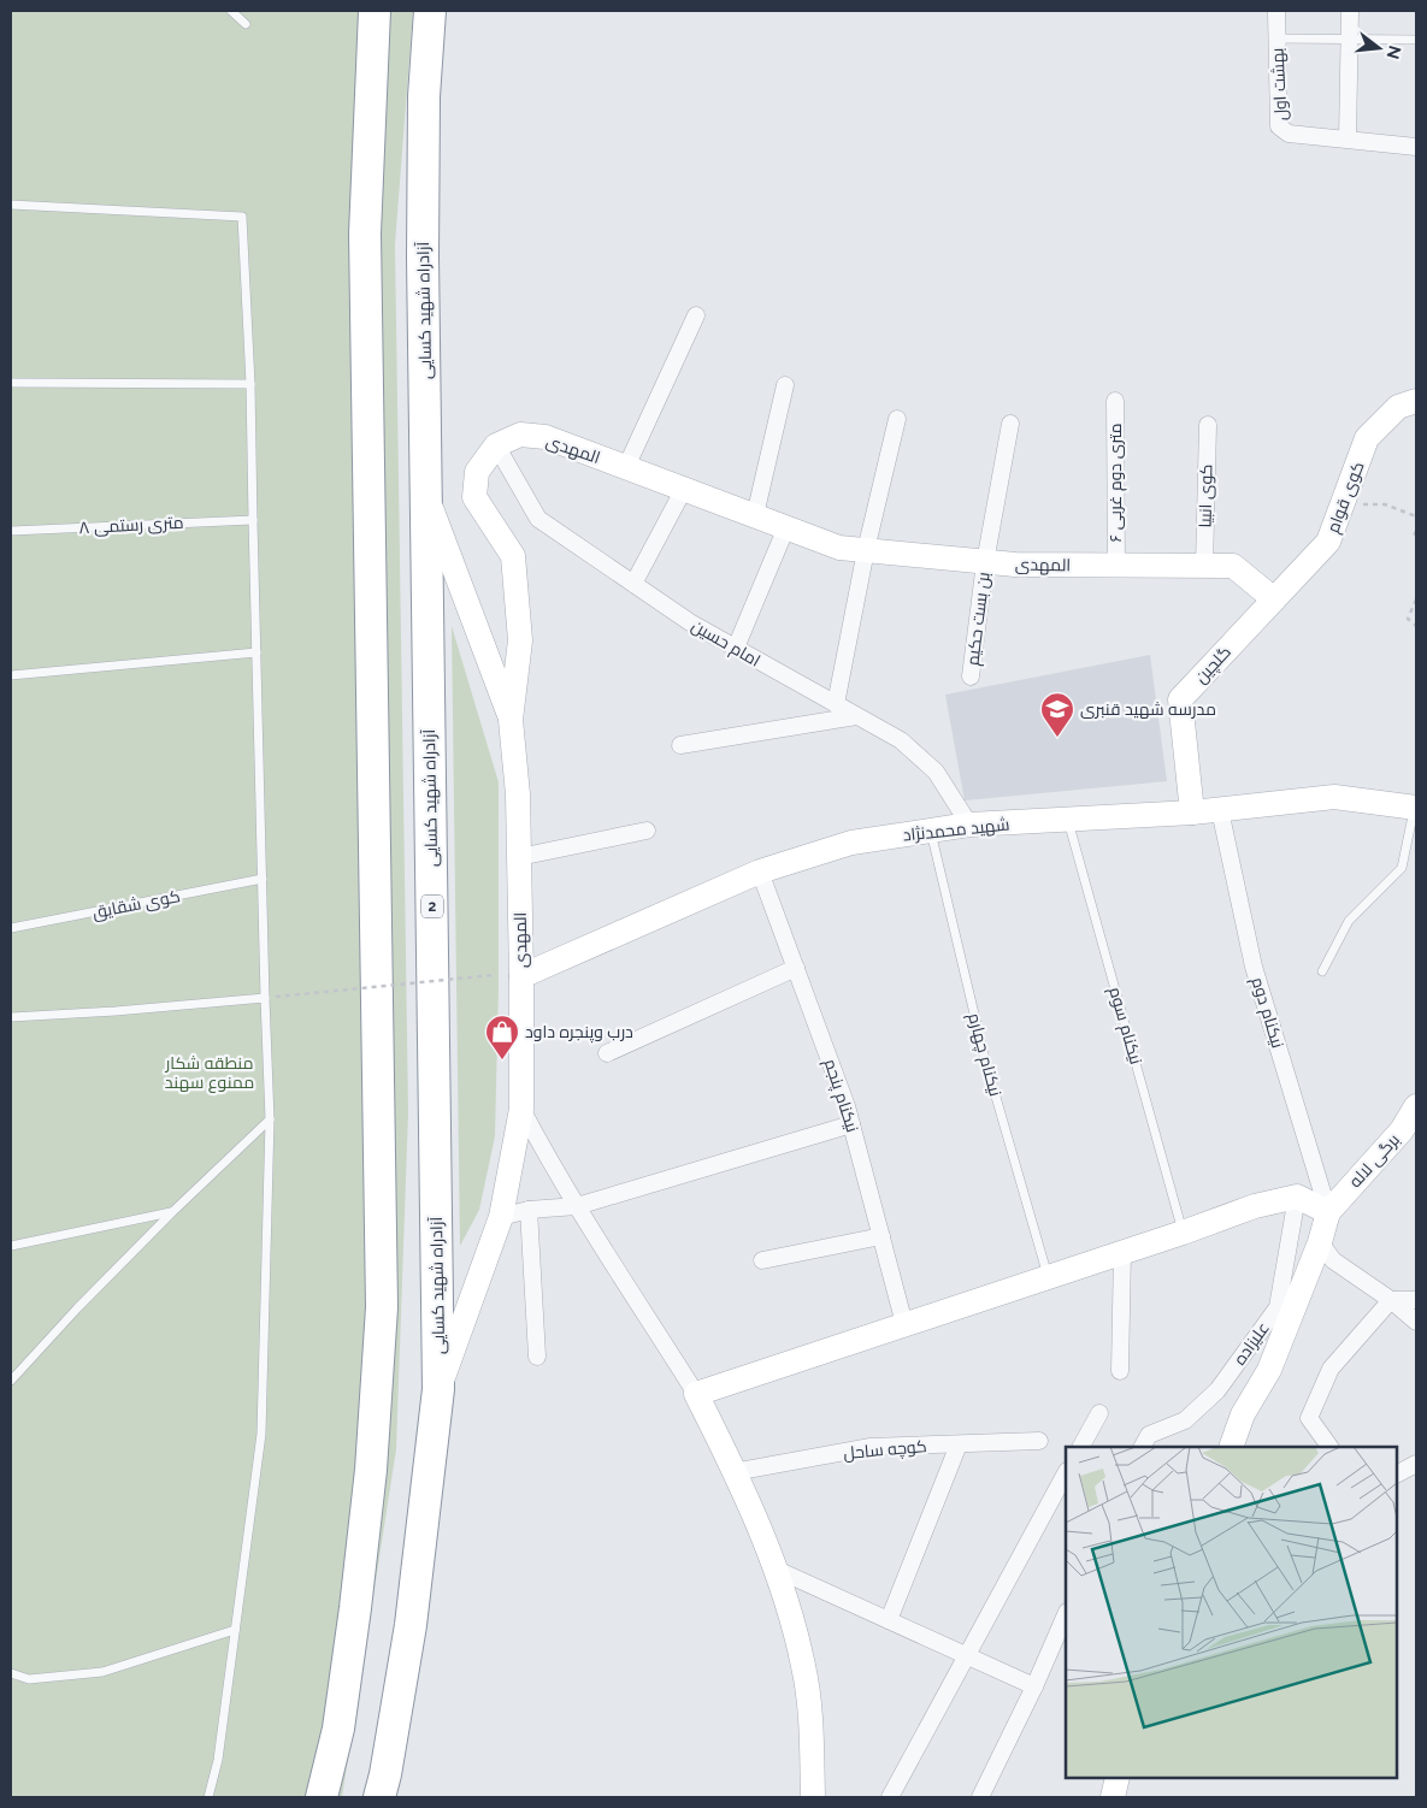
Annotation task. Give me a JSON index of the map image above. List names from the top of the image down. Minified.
{"streets":{"highway":["آزادراه شهید کسایی","2"],"street":["بهشت اول","المهدی","۶ متری دوم غربی","کوی انبیا","کوی قوام","بن بست حکیم","امام حسین","گلچین","شهید محمدنژاد","نیکنام دوم","نیکنام پنجم","برگی لاله","علیزاده","کوچه ساحل"],"lane":["۸ متری رستمی","کوی شقایق","نیکنام سوم","نیکنام چهارم"]},"crossings":[["آزادراه شهید کسایی","المهدی"],["المهدی","۶ متری دوم غربی"],["المهدی","کوی انبیا"],["المهدی","کوی قوام"],["المهدی","بن بست حکیم"],["المهدی","امام حسین"],["المهدی","گلچین"],["المهدی","شهید محمدنژاد"],["کوی قوام","گلچین"],["امام حسین","شهید محمدنژاد"],["گلچین","شهید محمدنژاد"],["شهید محمدنژاد","نیکنام دوم"],["شهید محمدنژاد","نیکنام سوم"],["شهید محمدنژاد","نیکنام چهارم"],["شهید محمدنژاد","نیکنام پنجم"],["نیکنام دوم","برگی لاله"]],"parks":["منطقه شکار ممنوع سهند"],"places":{"school or university":["مدرسه شهید قنبری"],"shop":["درب وپنجره داود"]},"north":"right"}
